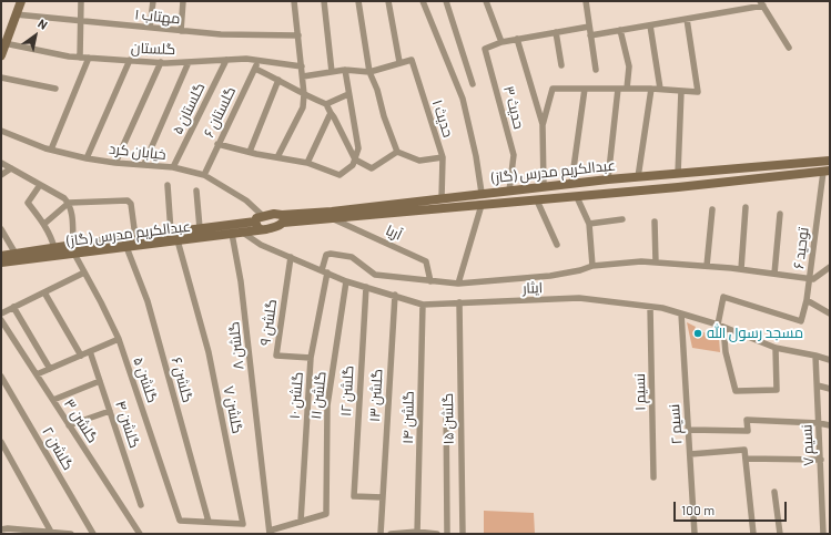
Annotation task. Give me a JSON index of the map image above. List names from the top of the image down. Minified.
{"streets":{"street":["مهتاب ۱","گلستان","حدیث ۳","گلستان ۵","گلستان ۶","حدیث ۱","خیابان کرد","عبدالکریم مدرس (گاز)","آریا","توحید ۶","ایثار","گلشن ۹","گلشن ۸","گلشن ۵","گلشن ۶","گلشن ۱۲","نسیم ۱","گلشن ۱۰","گلشن ۱۱","گلشن ۱۳","گلشن ۷","گلشن ۱۴","گلشن ۱۵","گلشن ۳","گلشن ۴","نسیم ۲","نسیم ۷","گلشن ۲"]},"crossings":[["گلستان","گلستان ۵"],["گلستان","گلستان ۶"],["حدیث ۳","عبدالکریم مدرس (گاز)"],["گلستان ۵","خیابان کرد"],["گلستان ۶","خیابان کرد"],["حدیث ۱","عبدالکریم مدرس (گاز)"],["عبدالکریم مدرس (گاز)","آریا"],["عبدالکریم مدرس (گاز)","توحید ۶"],["عبدالکریم مدرس (گاز)","ایثار"],["عبدالکریم مدرس (گاز)","گلشن ۸"],["عبدالکریم مدرس (گاز)","گلشن ۵"],["عبدالکریم مدرس (گاز)","گلشن ۶"],["عبدالکریم مدرس (گاز)","گلشن ۷"],["آریا","گلشن ۱۰"],["توحید ۶","ایثار"],["ایثار","گلشن ۹"],["ایثار","گلشن ۱۲"],["ایثار","نسیم ۱"],["ایثار","گلشن ۱۰"],["ایثار","گلشن ۱۱"],["ایثار","گلشن ۱۳"],["ایثار","گلشن ۱۴"],["ایثار","گلشن ۱۵"],["ایثار","نسیم ۲"],["ایثار","نسیم ۷"],["گلشن ۹","گلشن ۱۰"],["گلشن ۵","گلشن ۷"],["گلشن ۶","گلشن ۷"],["گلشن ۱۲","گلشن ۱۳"],["گلشن ۱۰","گلشن ۱۱"]],"places":["مسجد رسول الله"],"scale_bar":"100 m","north":"top right"}
